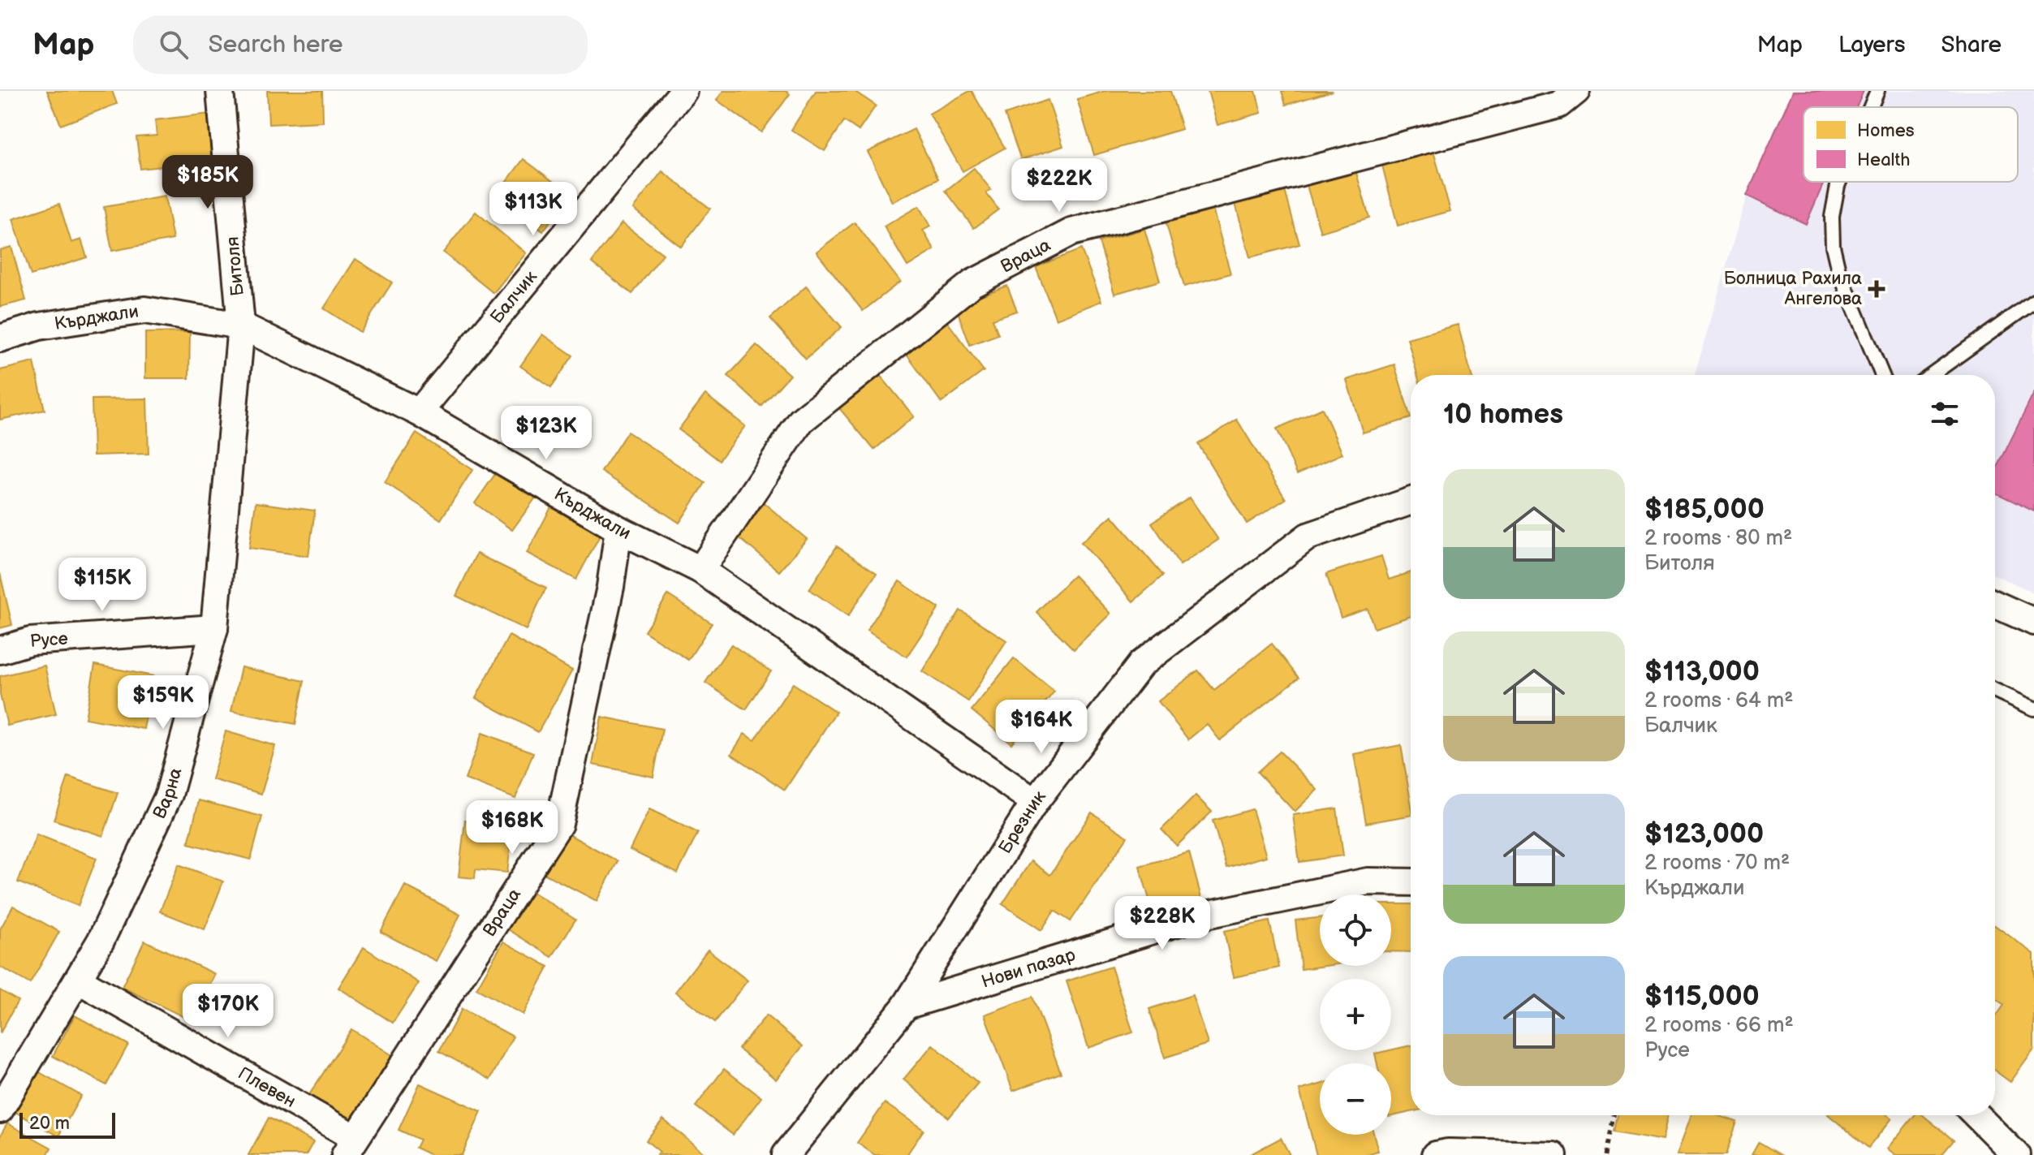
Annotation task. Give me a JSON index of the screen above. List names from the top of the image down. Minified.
{"streets":{"street":["Враца","Битоля","Балчик","Кърджали","Русе","Варна","Брезник","Нови пазар","Плевен"]},"crossings":[["Враца","Кърджали"],["Враца","Плевен"],["Битоля","Кърджали"],["Битоля","Варна"],["Балчик","Кърджали"],["Кърджали","Варна"],["Кърджали","Брезник"],["Русе","Варна"],["Варна","Плевен"],["Брезник","Нови пазар"]],"places":{"health":["Болница Рахила Ангелова"]},"legend":["Homes","Health"],"scale_bar":"20 m","page":{"header":"Map","search":"Search here","nav":["Map","Layers","Share"],"price":["$185K","$222K","$113K","$123K","$115K","$159K","$164K","$168K","$228K","$170K"],"heading":"10 homes","list":[{"name":"$185,000","note":"2 rooms · 80 m² · Битоля"},{"name":"$113,000","note":"2 rooms · 64 m² · Балчик"},{"name":"$123,000","note":"2 rooms · 70 m² · Кърджали"},{"name":"$115,000","note":"2 rooms · 66 m² · Русе"}],"map_buttons":["+","−"],"scale":"20 m"}}
